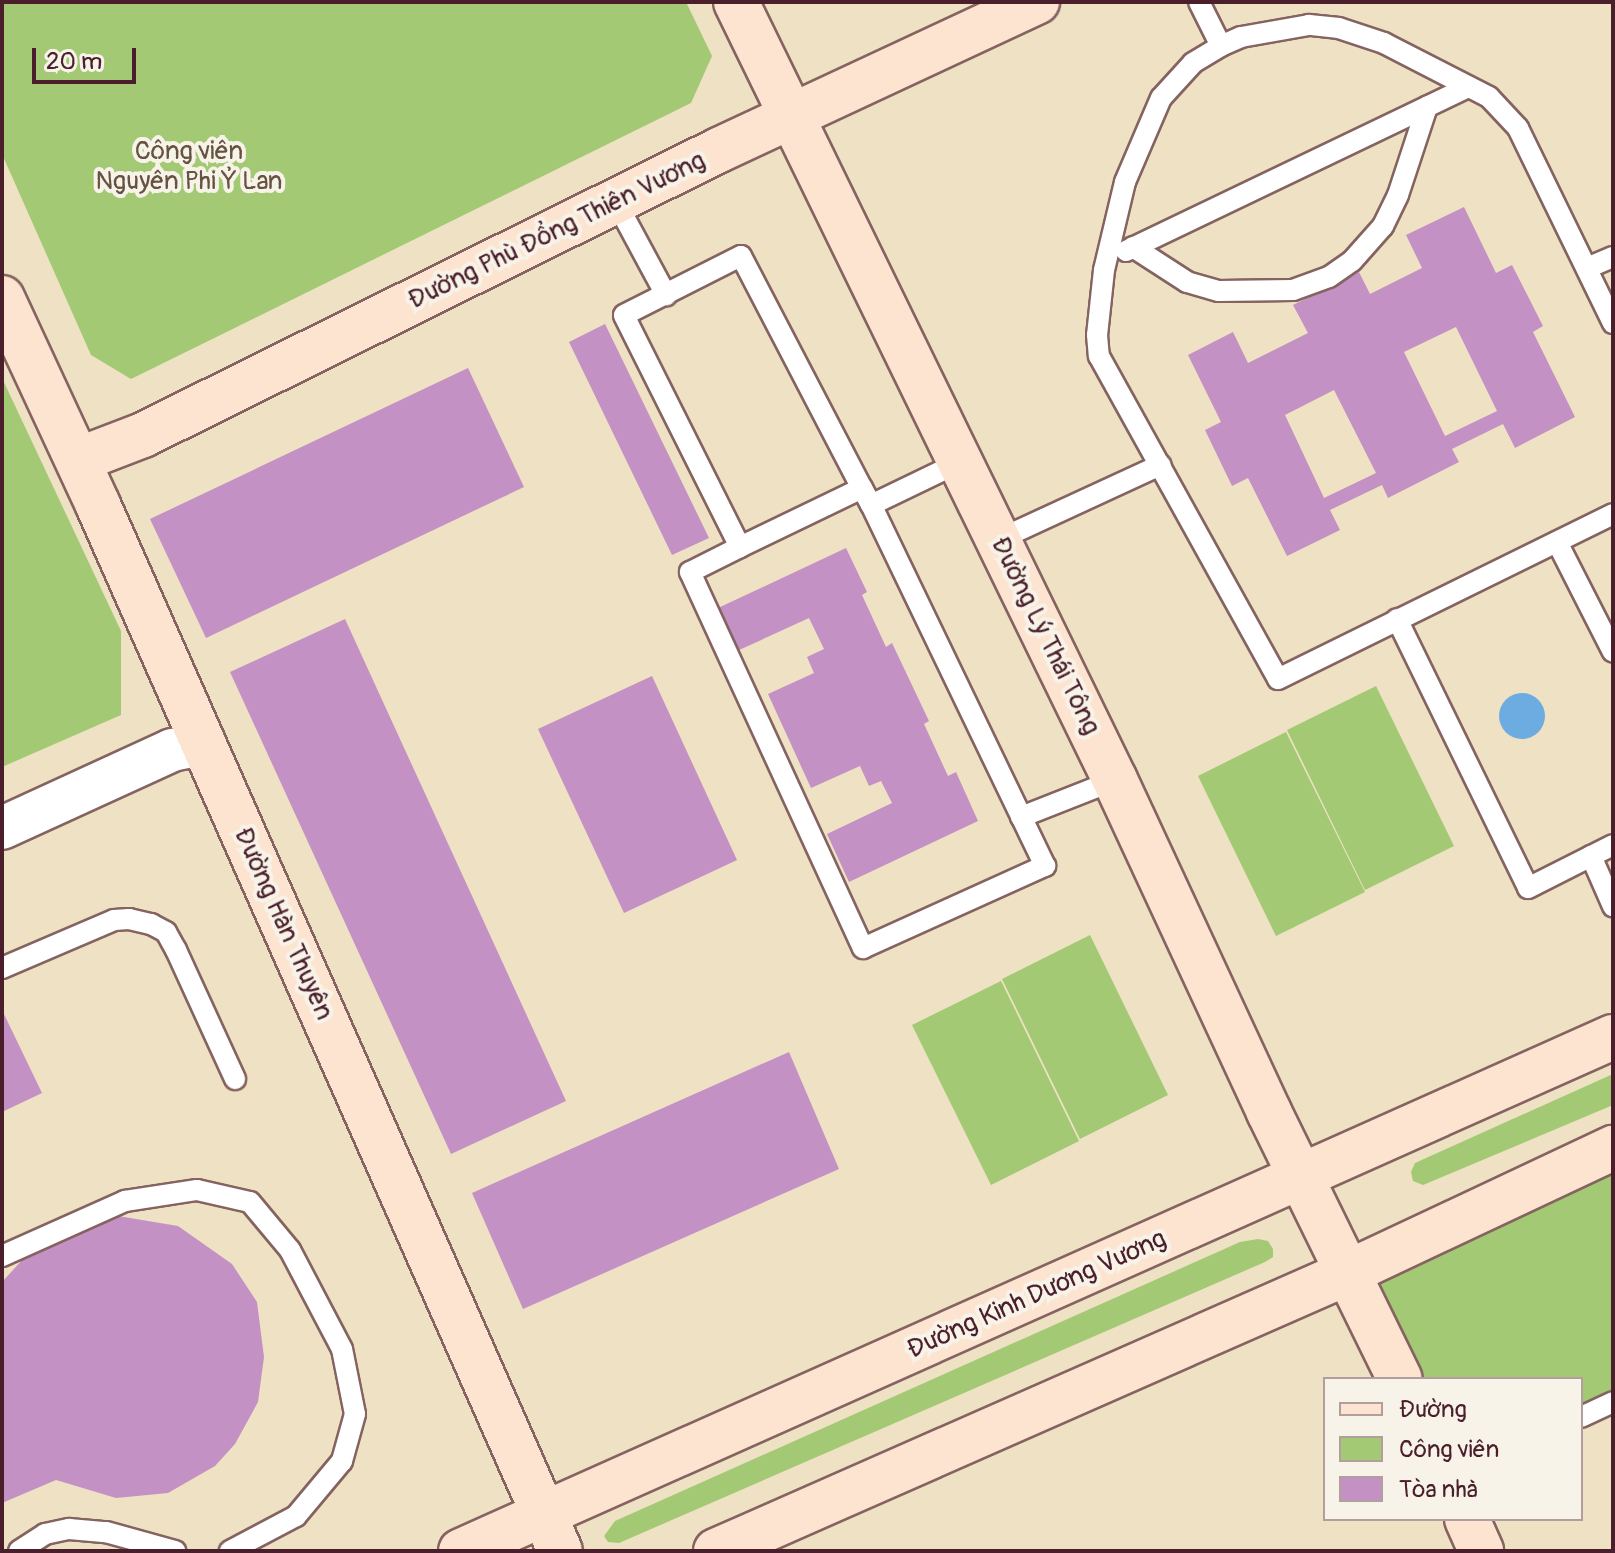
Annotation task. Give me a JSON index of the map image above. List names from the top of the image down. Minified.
{"streets":{"street":["Đường Phù Đổng Thiên Vương","Đường Lý Thái Tông","Đường Hàn Thuyên","Đường Kinh Dương Vương"]},"crossings":[["Đường Phù Đổng Thiên Vương","Đường Lý Thái Tông"],["Đường Phù Đổng Thiên Vương","Đường Hàn Thuyên"],["Đường Lý Thái Tông","Đường Kinh Dương Vương"],["Đường Hàn Thuyên","Đường Kinh Dương Vương"]],"parks":["Công viên Nguyên Phi Ỷ Lan"],"legend":["Đường","Công viên","Tòa nhà"],"scale_bar":"20 m"}
